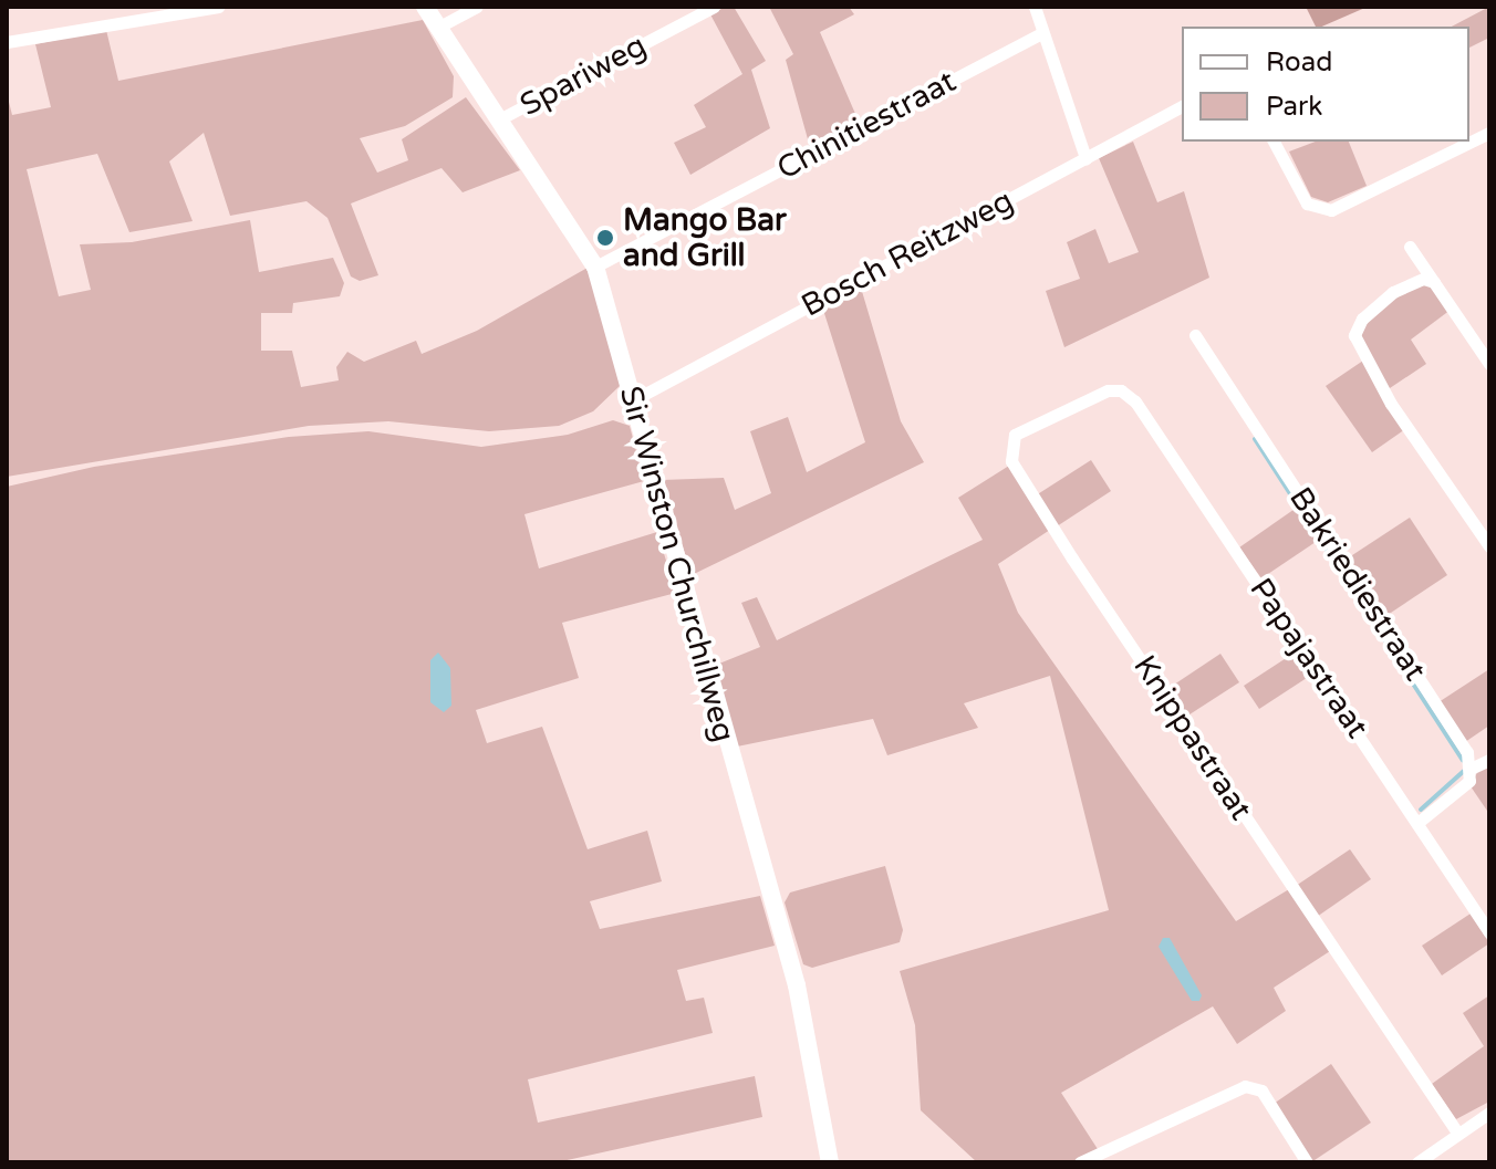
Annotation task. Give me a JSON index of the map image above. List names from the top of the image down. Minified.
{"streets":{"street":["Spariweg","Chinitiestraat","Bosch Reitzweg","Sir Winston Churchillweg","Bakriediestraat","Papajastraat","Knippastraat"]},"crossings":[["Spariweg","Sir Winston Churchillweg"],["Chinitiestraat","Sir Winston Churchillweg"],["Bosch Reitzweg","Sir Winston Churchillweg"],["Papajastraat","Knippastraat"]],"places":["Mango Bar and Grill"],"legend":["Road","Park"]}
